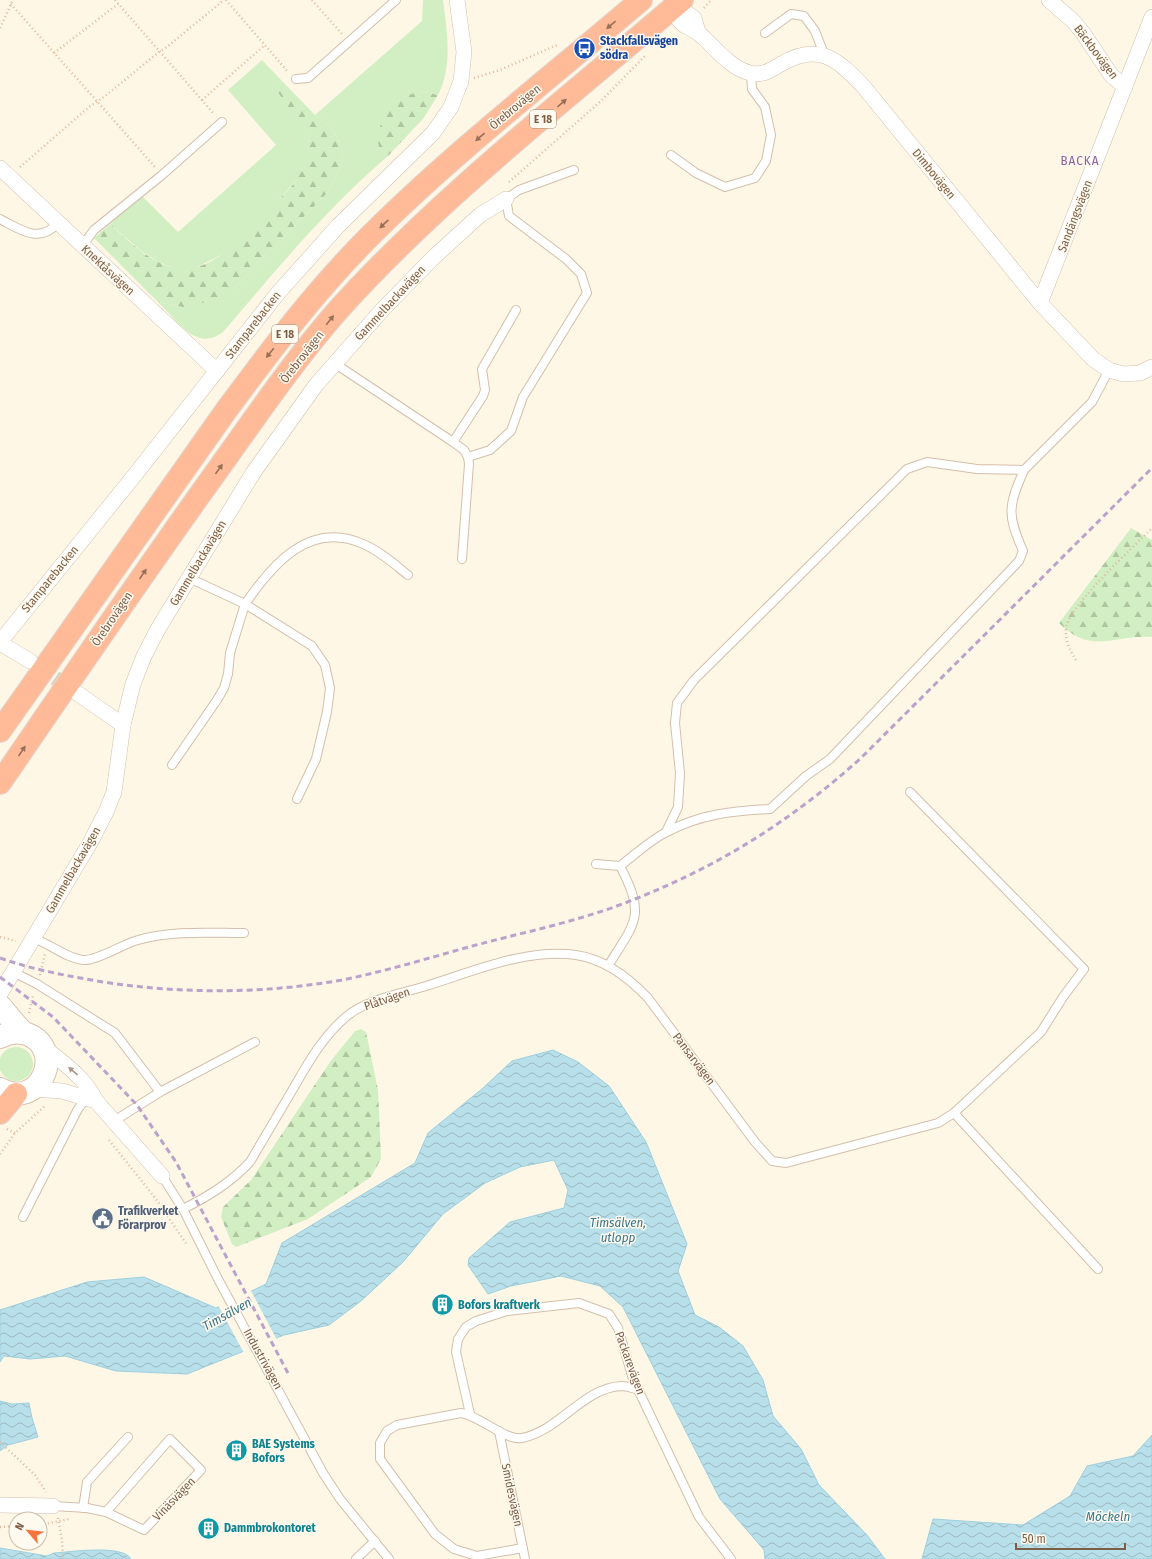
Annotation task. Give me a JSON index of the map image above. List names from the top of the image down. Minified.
{"streets":{"highway":["Örebrovägen","E 18"],"street":["Bäckbovägen","Dimbovägen","Sandängsvägen","Knektåsvägen","Gammelbackavägen","Stamparebacken","Industrivägen","Vinäsvägen"],"lane":["Plåtvägen","Pansarvägen","Packarevägen","Smidesvägen"]},"crossings":[["Bäckbovägen","Sandängsvägen"],["Dimbovägen","Sandängsvägen"],["Knektåsvägen","Stamparebacken"],["Plåtvägen","Pansarvägen"],["Plåtvägen","Industrivägen"]],"districts":["BACKA"],"water":["Timsälven, utlopp","Timsälven","Möckeln"],"places":{"bus stop":["Stackfallsvägen södra"],"public building":["Trafikverket Förarprov"],"building":["Bofors kraftverk","BAE Systems Bofors","Dammbrokontoret"]},"scale_bar":"50 m","north":"top left"}
